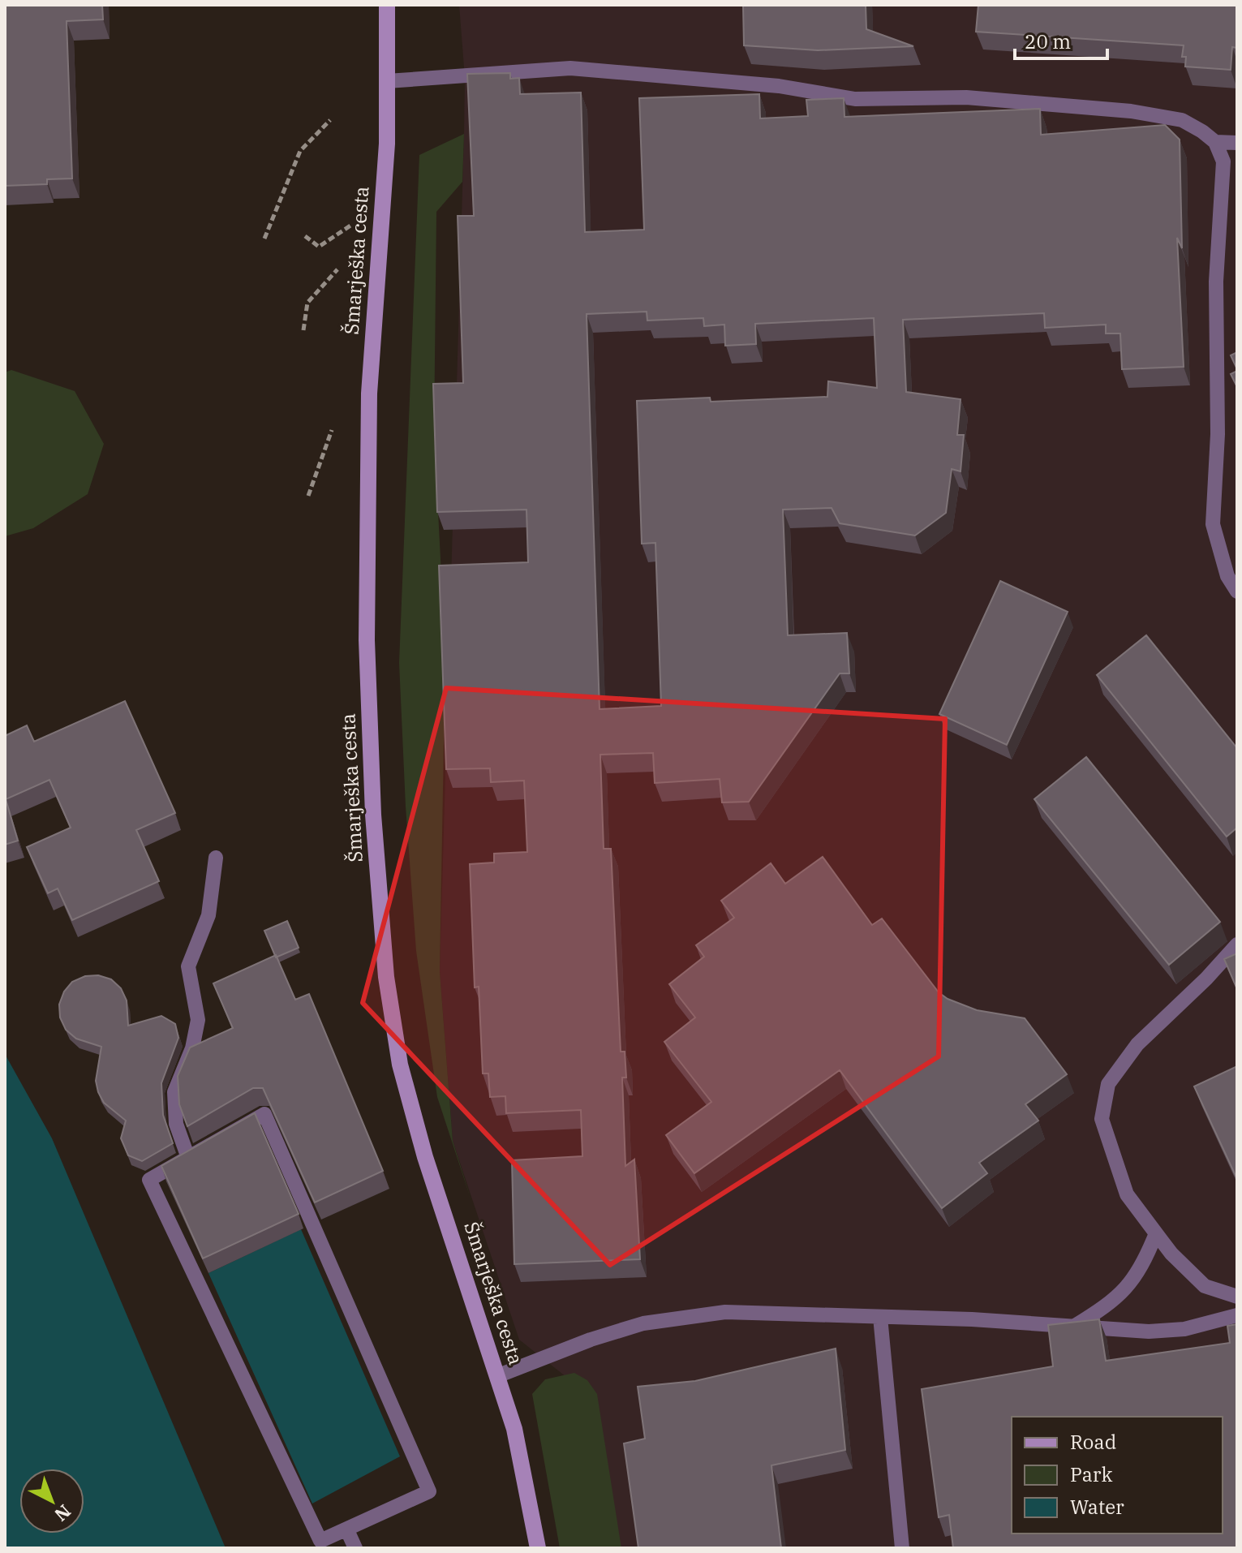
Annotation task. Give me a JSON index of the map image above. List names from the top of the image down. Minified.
{"streets":{"street":["Šmarješka cesta"]},"legend":["Road","Park","Water"],"scale_bar":"20 m","north":"bottom right"}
